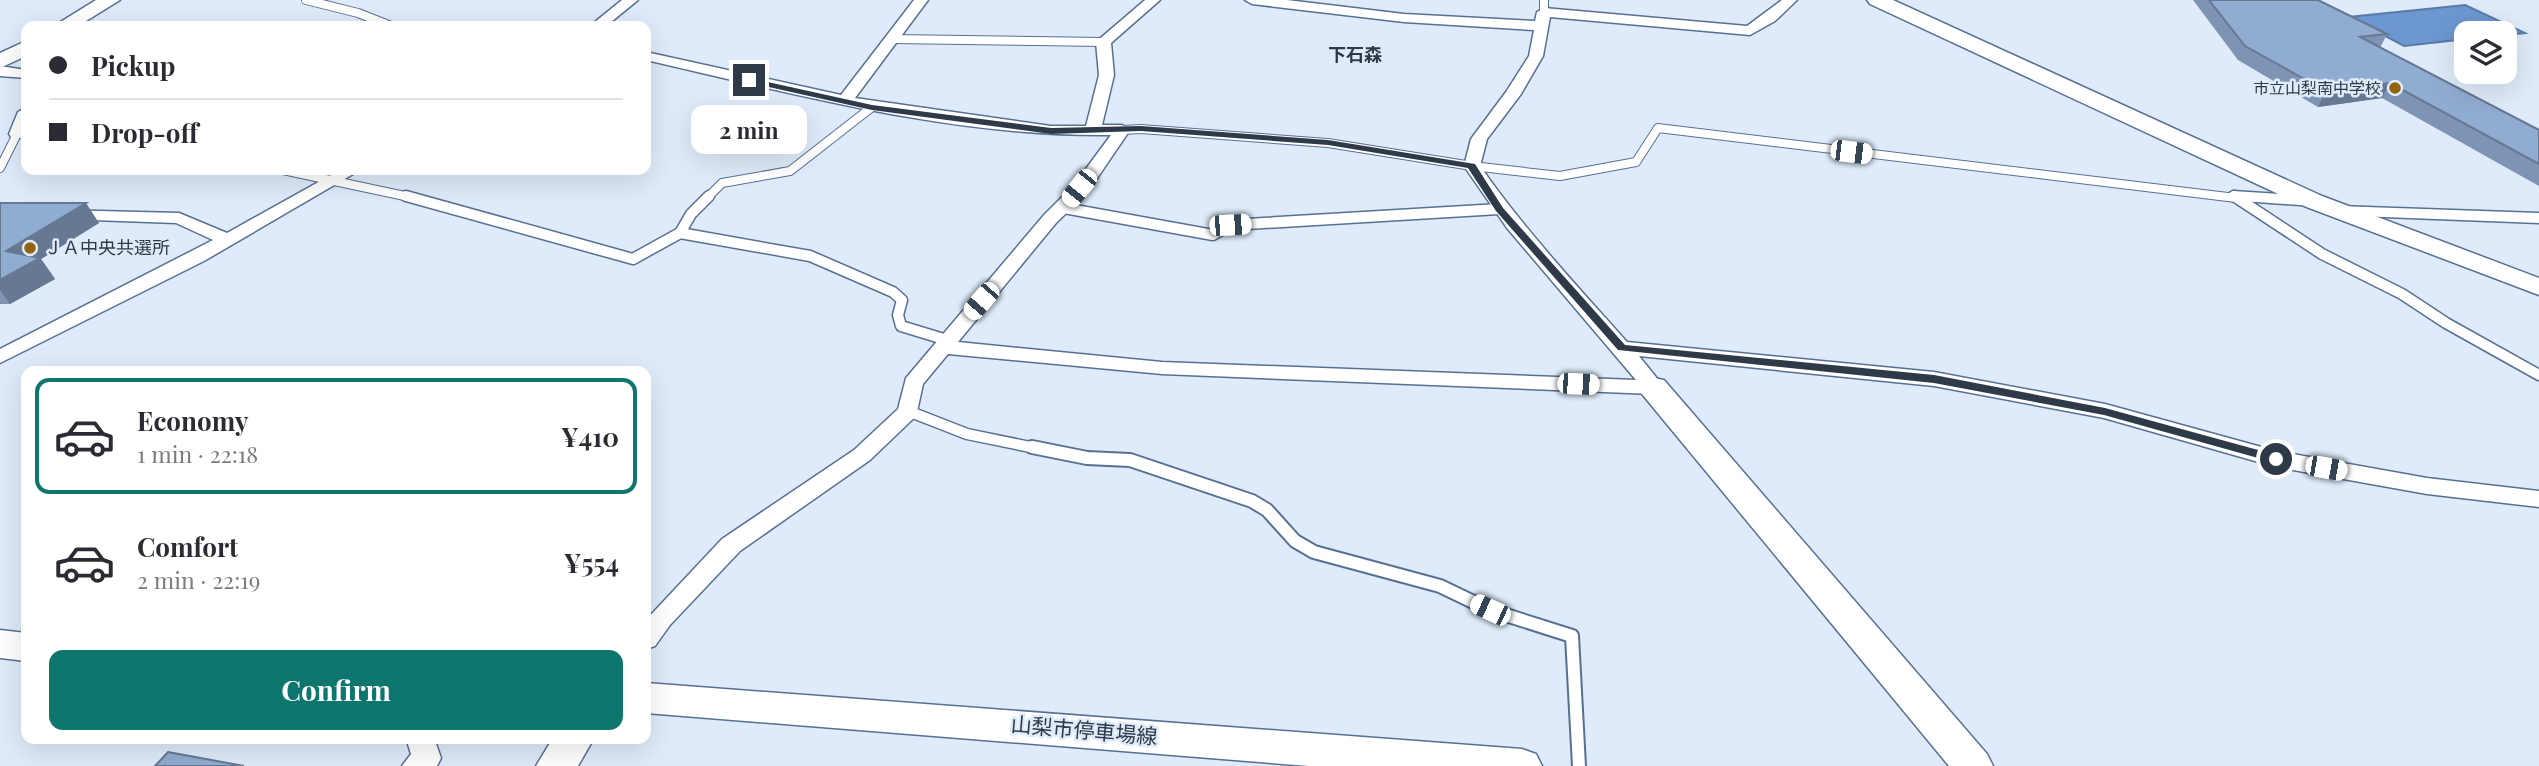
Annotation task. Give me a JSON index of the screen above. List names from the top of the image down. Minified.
{"streets":{"street":["山梨市停車場線"]},"districts":["下石森"],"places":["市立山梨南中学校","ＪＡ中央共選所"],"page":{"banner":["Pickup","Drop-off"],"bubble":"2 min","list":[{"name":"Economy","note":"1 min · 22:18","value":"¥410"},{"name":"Comfort","note":"2 min · 22:19","value":"¥554"}],"buttons":"Confirm"}}
